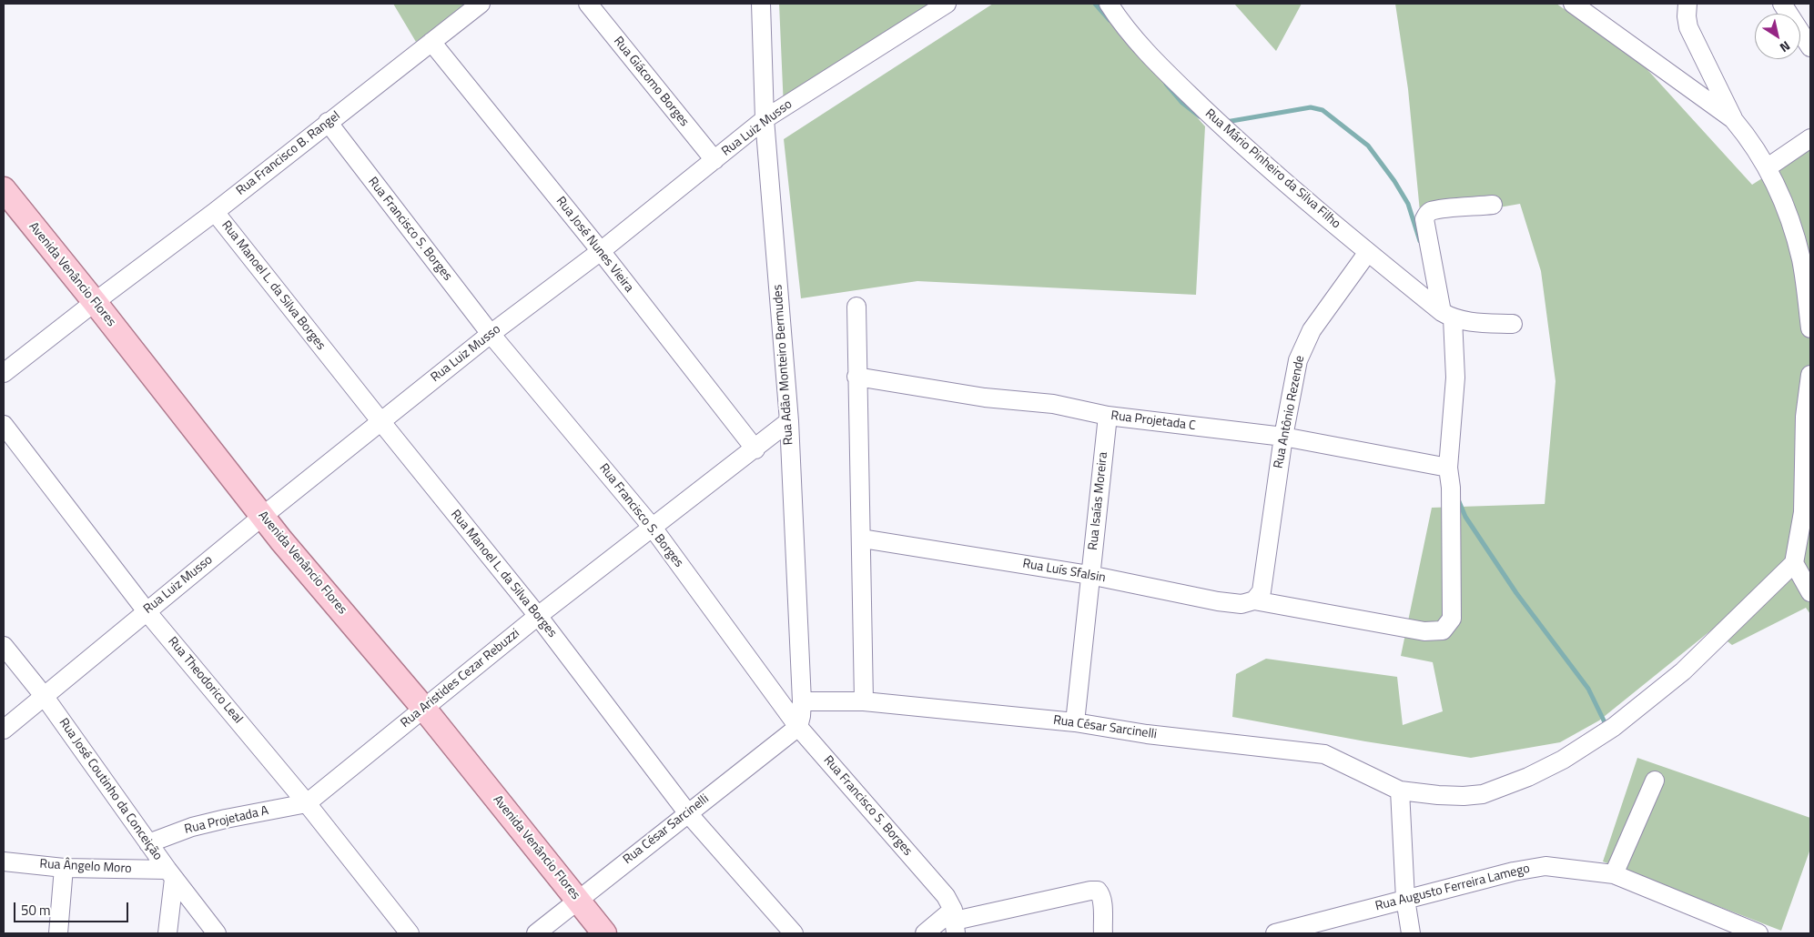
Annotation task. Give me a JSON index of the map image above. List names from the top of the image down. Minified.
{"streets":{"main road":["Avenida Venâncio Flores"],"street":["Rua Giácomo Borges","Rua Luiz Musso","Rua Francisco B. Rangel","Rua Mário Pinheiro da Silva Filho","Rua Francisco S. Borges","Rua José Nunes Vieira","Rua Manoel L. da Silva Borges","Rua Adão Monteiro Bermudes","Rua Antônio Rezende","Rua Projetada C","Rua Isaías Moreira","Rua Luís Sfalsin","Rua Aristides Cezar Rebuzzi","Rua Theodorico Leal","Rua César Sarcinelli","Rua José Coutinho da Conceição","Rua Projetada A","Rua Ângelo Moro","Rua Augusto Ferreira Lamego"]},"crossings":[["Rua Giácomo Borges","Rua Luiz Musso"],["Rua Luiz Musso","Rua Francisco S. Borges"],["Rua Luiz Musso","Rua José Nunes Vieira"],["Rua Luiz Musso","Avenida Venâncio Flores"],["Rua Luiz Musso","Rua Manoel L. da Silva Borges"],["Rua Luiz Musso","Rua Adão Monteiro Bermudes"],["Rua Luiz Musso","Rua Theodorico Leal"],["Rua Luiz Musso","Rua José Coutinho da Conceição"],["Rua Francisco B. Rangel","Rua Francisco S. Borges"],["Rua Francisco B. Rangel","Rua José Nunes Vieira"],["Rua Francisco B. Rangel","Avenida Venâncio Flores"],["Rua Francisco B. Rangel","Rua Manoel L. da Silva Borges"],["Rua Mário Pinheiro da Silva Filho","Rua Antônio Rezende"],["Rua Mário Pinheiro da Silva Filho","Rua Luís Sfalsin"],["Rua Francisco S. Borges","Rua Adão Monteiro Bermudes"],["Rua Francisco S. Borges","Rua Aristides Cezar Rebuzzi"],["Rua Francisco S. Borges","Rua César Sarcinelli"],["Rua José Nunes Vieira","Rua Aristides Cezar Rebuzzi"],["Avenida Venâncio Flores","Rua Aristides Cezar Rebuzzi"],["Avenida Venâncio Flores","Rua César Sarcinelli"],["Rua Manoel L. da Silva Borges","Rua Aristides Cezar Rebuzzi"],["Rua Manoel L. da Silva Borges","Rua César Sarcinelli"],["Rua Adão Monteiro Bermudes","Rua Aristides Cezar Rebuzzi"],["Rua Adão Monteiro Bermudes","Rua César Sarcinelli"],["Rua Antônio Rezende","Rua Projetada C"],["Rua Antônio Rezende","Rua Luís Sfalsin"],["Rua Projetada C","Rua Isaías Moreira"],["Rua Projetada C","Rua Luís Sfalsin"],["Rua Isaías Moreira","Rua Luís Sfalsin"],["Rua Isaías Moreira","Rua César Sarcinelli"],["Rua Aristides Cezar Rebuzzi","Rua Theodorico Leal"],["Rua Aristides Cezar Rebuzzi","Rua Projetada A"],["Rua Theodorico Leal","Rua Projetada A"],["Rua José Coutinho da Conceição","Rua Projetada A"],["Rua José Coutinho da Conceição","Rua Ângelo Moro"]],"scale_bar":"50 m","north":"bottom right"}
